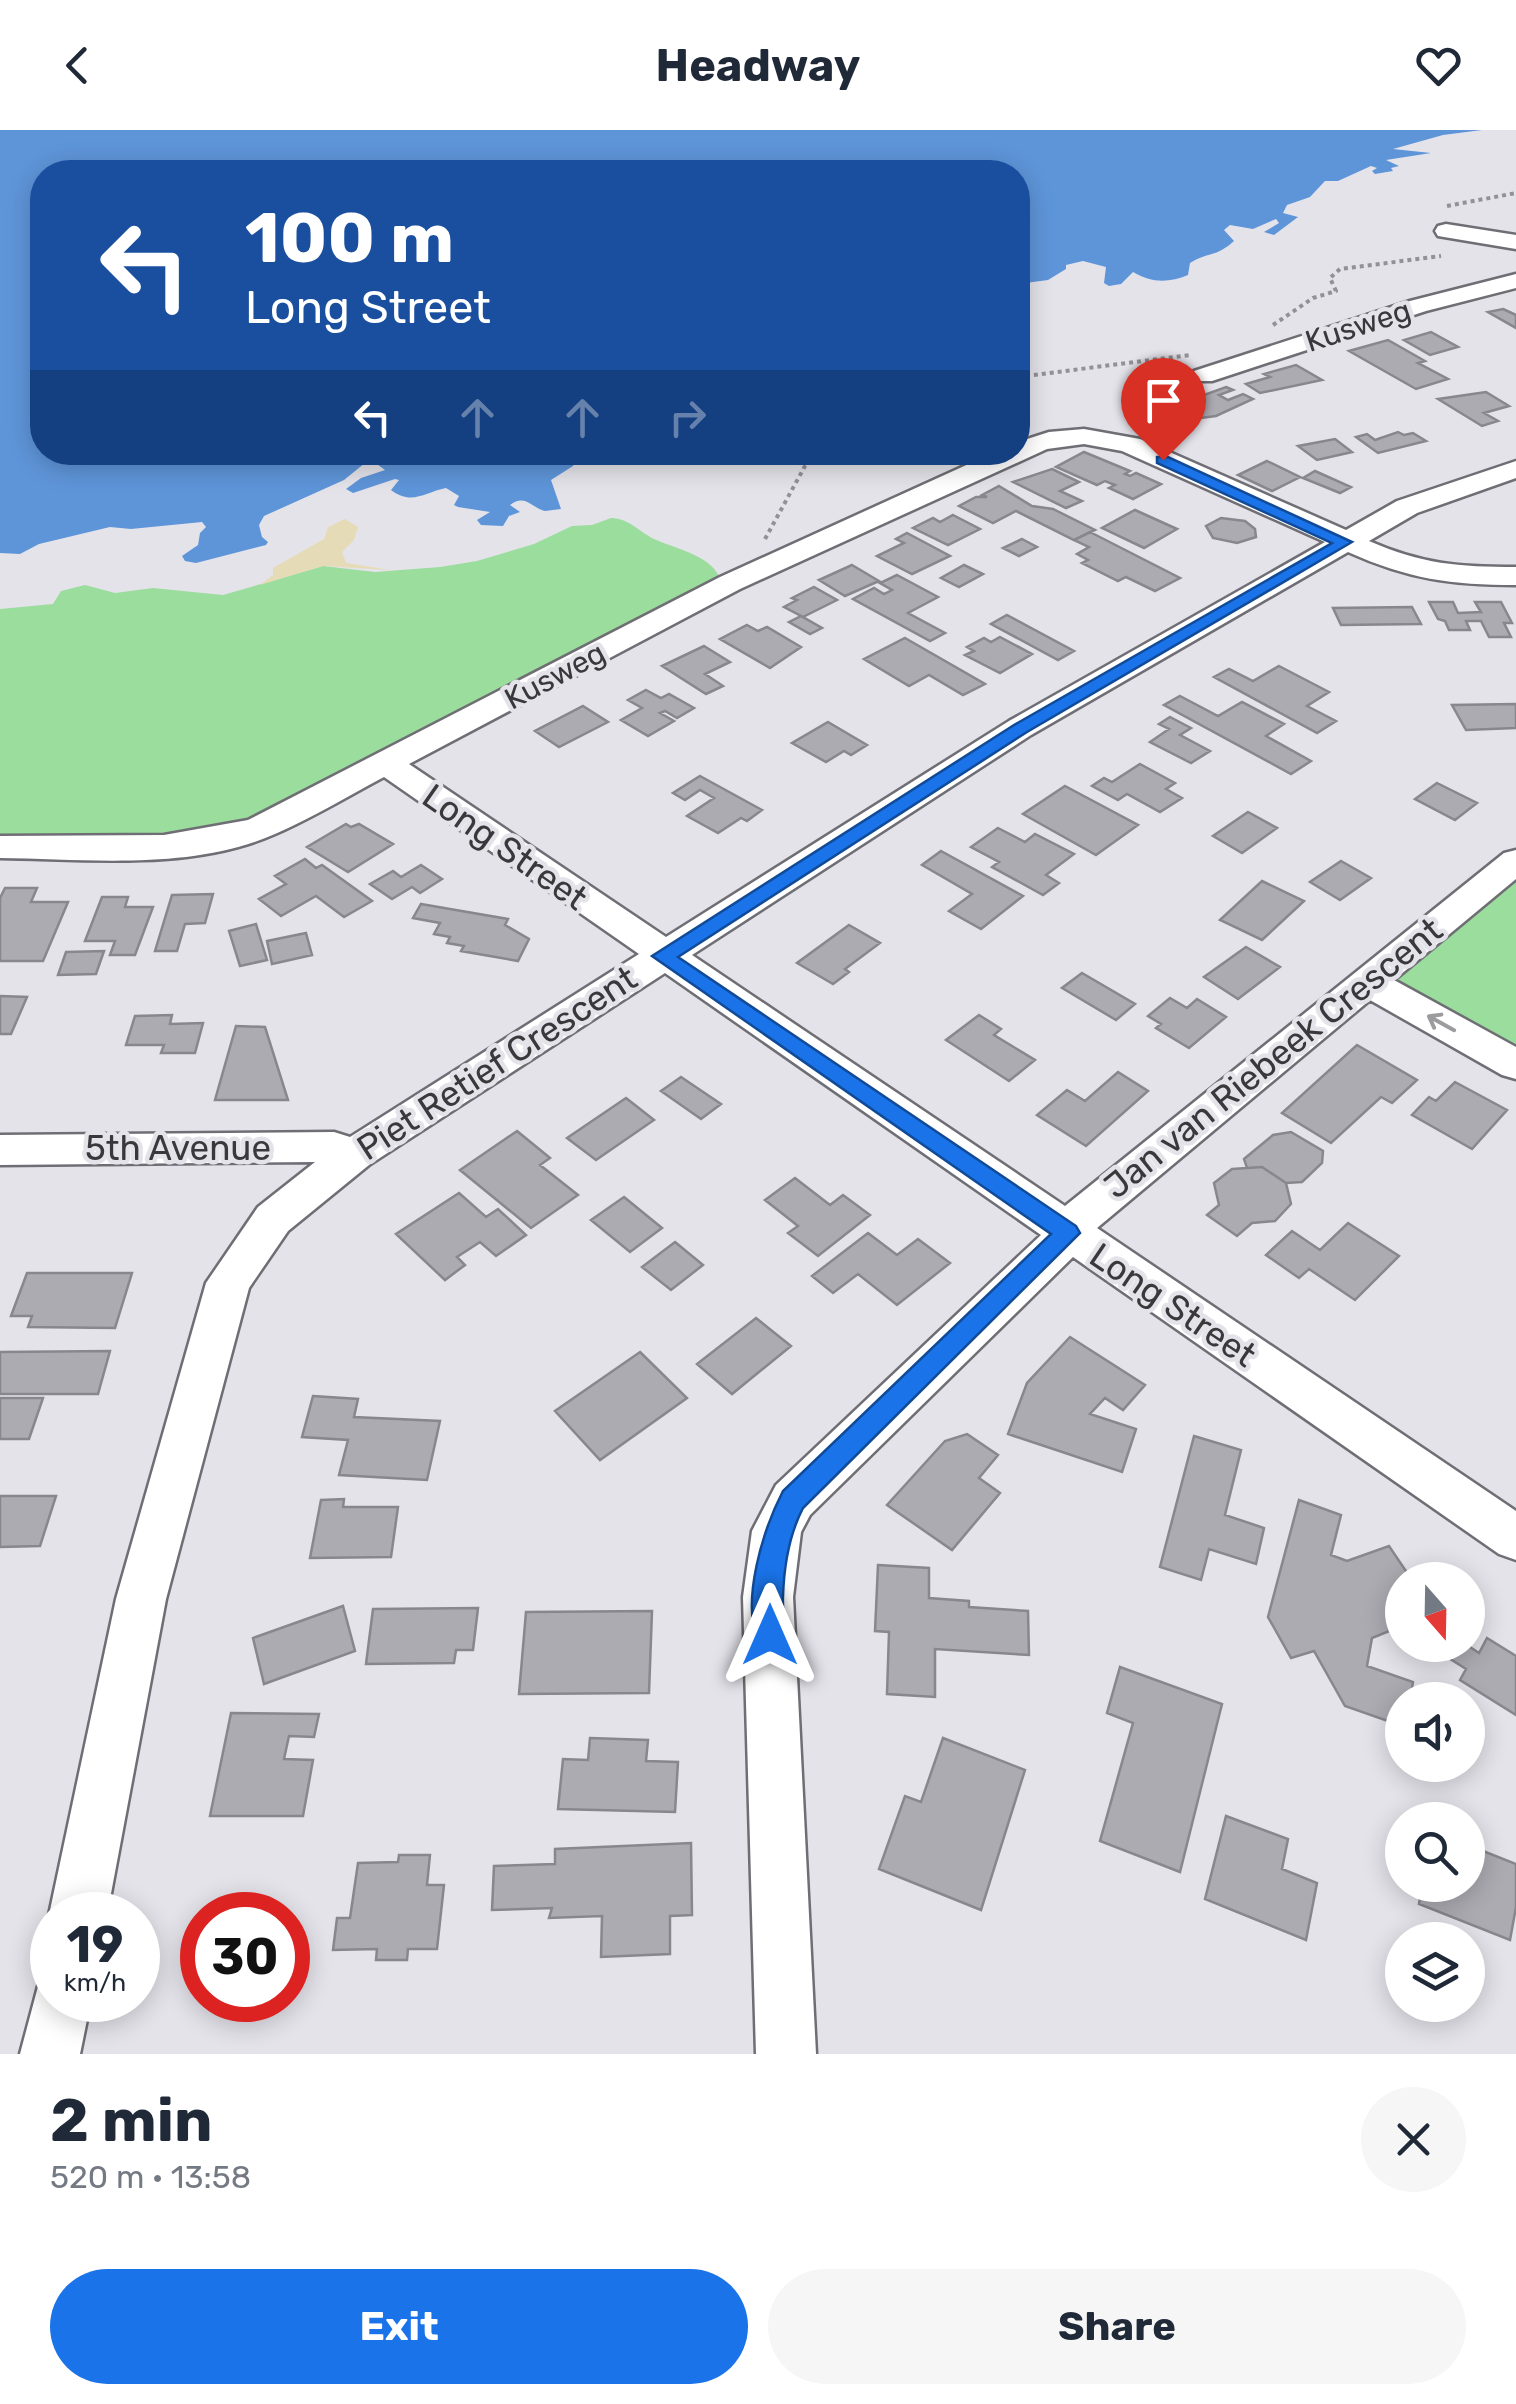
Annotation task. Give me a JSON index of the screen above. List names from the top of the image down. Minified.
{"streets":{"street":["Kusweg","Long Street","Jan van Riebeek Crescent","Piet Retief Crescent","5th Avenue"]},"crossings":[["Kusweg","Long Street"],["Kusweg","Piet Retief Crescent"],["Long Street","Jan van Riebeek Crescent"],["Long Street","Piet Retief Crescent"],["Piet Retief Crescent","5th Avenue"]],"north":"bottom","page":{"header":"Headway","turn":["100 m","Long Street"],"speed":"19 km/h","limit":"30","heading":["2 min","520 m · 13:58"],"buttons":["Exit","Share"]}}
